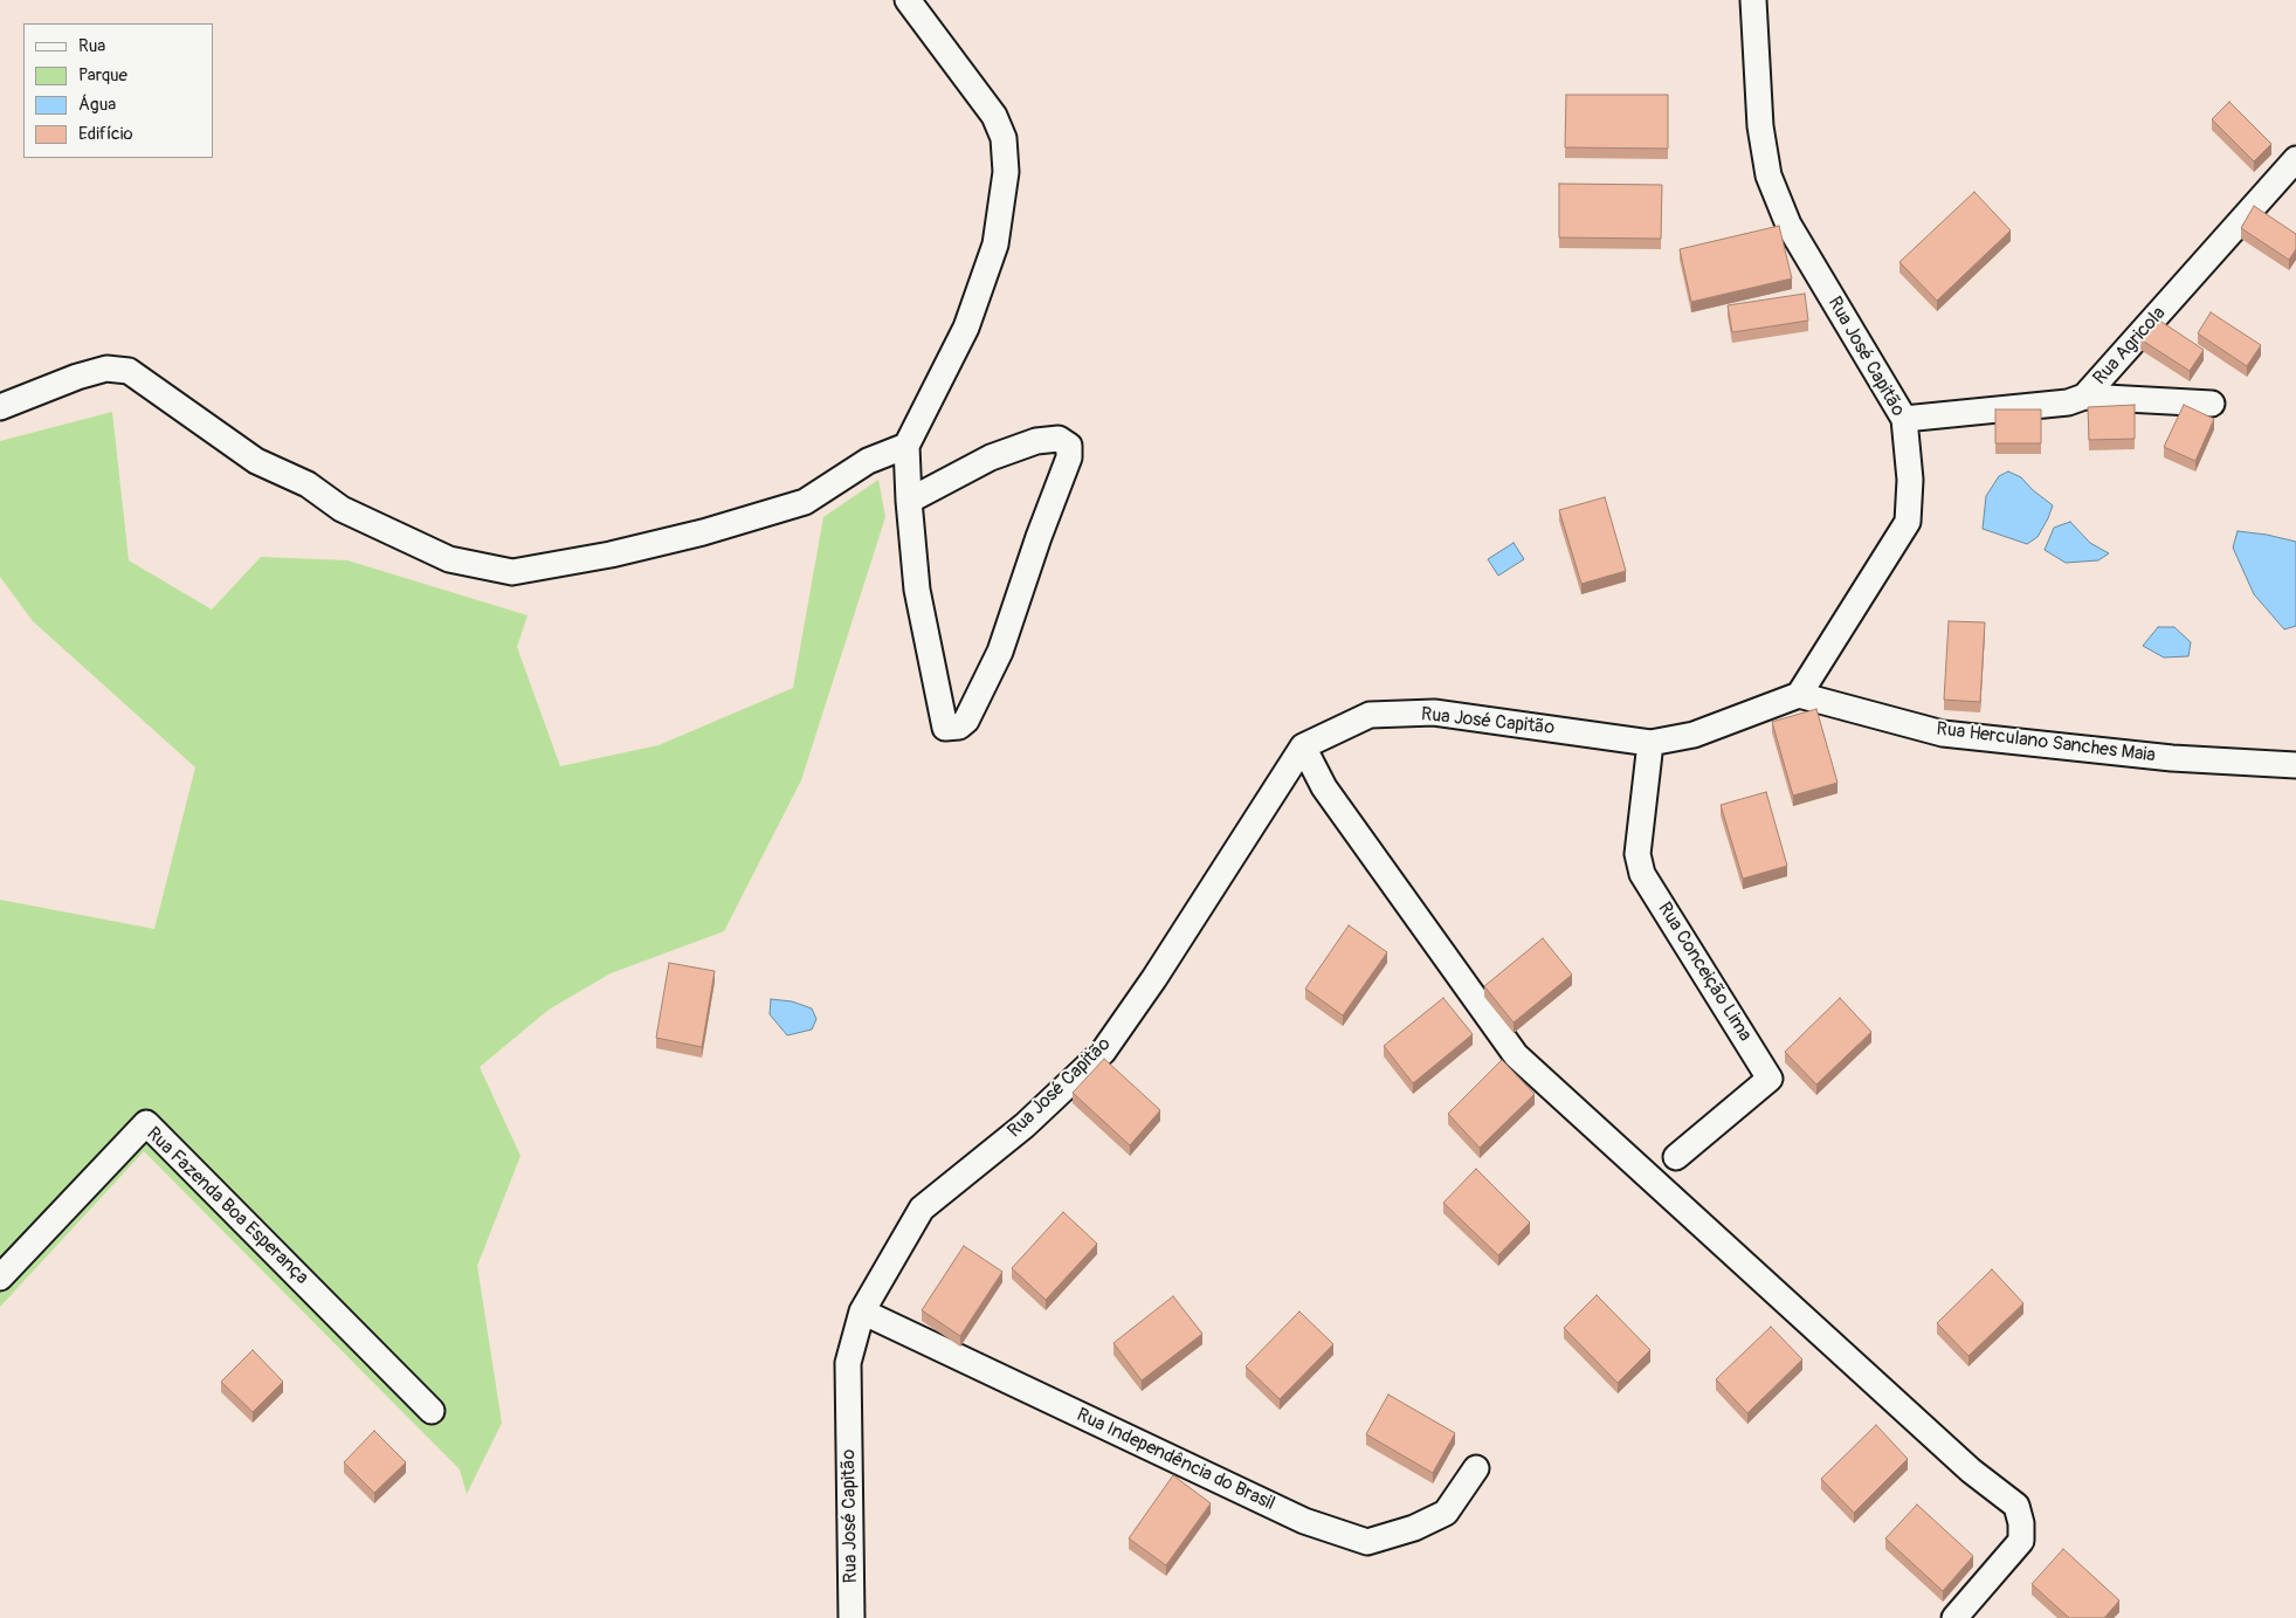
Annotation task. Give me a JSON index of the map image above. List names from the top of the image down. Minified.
{"streets":{"street":["Rua Agricola","Rua José Capitão","Rua Herculano Sanches Maia","Rua Conceição Lima","Rua Fazenda Boa Esperança","Rua Independência do Brasil"]},"crossings":[["Rua Agricola","Rua José Capitão"],["Rua José Capitão","Rua Herculano Sanches Maia"],["Rua José Capitão","Rua Conceição Lima"],["Rua José Capitão","Rua Independência do Brasil"]],"legend":["Rua","Parque","Água","Edifício"]}
